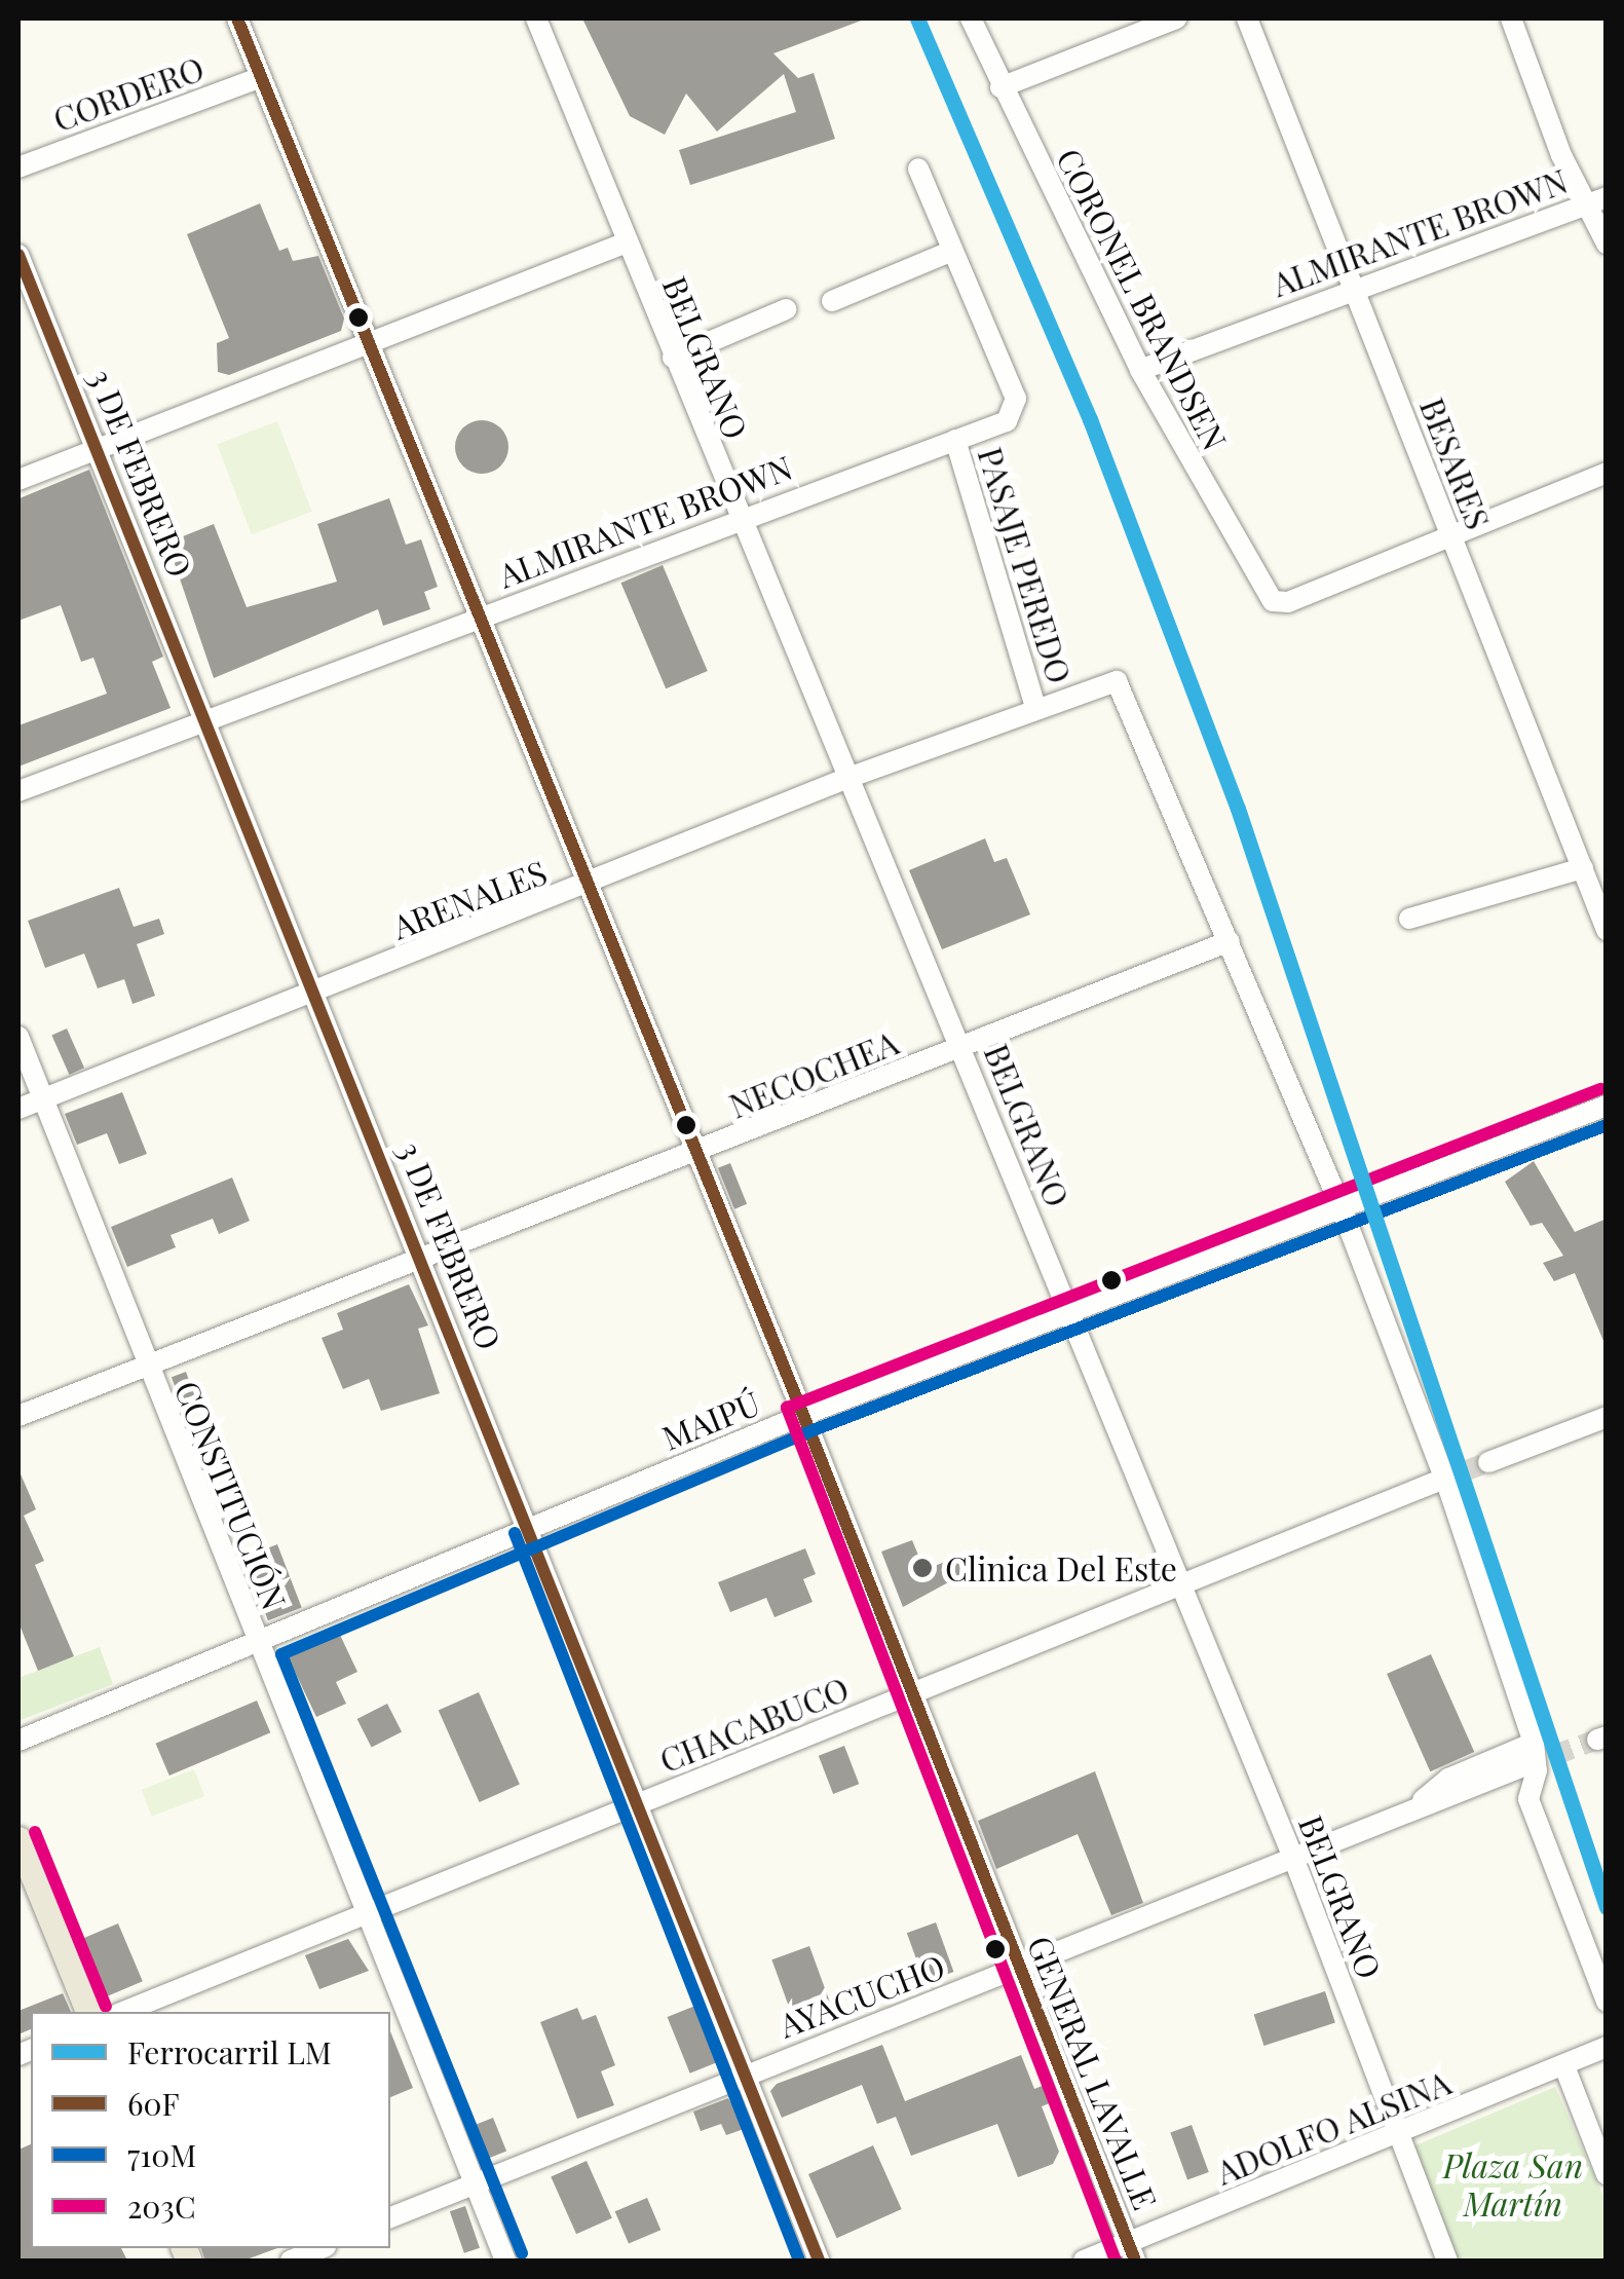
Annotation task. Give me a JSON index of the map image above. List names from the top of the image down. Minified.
{"streets":{"street":["CORDERO","ALMIRANTE BROWN","CORONEL BRANDSEN","BELGRANO","BESARES","3 DE FEBRERO","PASAJE PEREDO","ARENALES","NECOCHEA","MAIPÚ","CONSTITUCIÓN","CHACABUCO","AYACUCHO","GENERAL LAVALLE","ADOLFO ALSINA"]},"crossings":[["CORDERO","GENERAL LAVALLE"],["ALMIRANTE BROWN","CORONEL BRANDSEN"],["ALMIRANTE BROWN","BELGRANO"],["ALMIRANTE BROWN","BESARES"],["ALMIRANTE BROWN","3 DE FEBRERO"],["ALMIRANTE BROWN","PASAJE PEREDO"],["ALMIRANTE BROWN","GENERAL LAVALLE"],["CORONEL BRANDSEN","BESARES"],["BELGRANO","ARENALES"],["BELGRANO","NECOCHEA"],["BELGRANO","MAIPÚ"],["BELGRANO","CHACABUCO"],["BELGRANO","AYACUCHO"],["BELGRANO","ADOLFO ALSINA"],["3 DE FEBRERO","ARENALES"],["3 DE FEBRERO","NECOCHEA"],["3 DE FEBRERO","MAIPÚ"],["3 DE FEBRERO","CHACABUCO"],["3 DE FEBRERO","AYACUCHO"],["PASAJE PEREDO","ARENALES"],["ARENALES","NECOCHEA"],["ARENALES","CONSTITUCIÓN"],["ARENALES","GENERAL LAVALLE"],["NECOCHEA","CONSTITUCIÓN"],["NECOCHEA","GENERAL LAVALLE"],["MAIPÚ","CONSTITUCIÓN"],["MAIPÚ","GENERAL LAVALLE"],["CONSTITUCIÓN","CHACABUCO"],["CONSTITUCIÓN","AYACUCHO"],["CHACABUCO","GENERAL LAVALLE"],["AYACUCHO","GENERAL LAVALLE"],["GENERAL LAVALLE","ADOLFO ALSINA"]],"parks":["Plaza San Martín"],"places":["Clinica Del Este"],"lines":["rail line LM","transit line 60F","transit line 203C","transit line 710M"],"legend":["Ferrocarril LM","60F","710M","203C"]}
